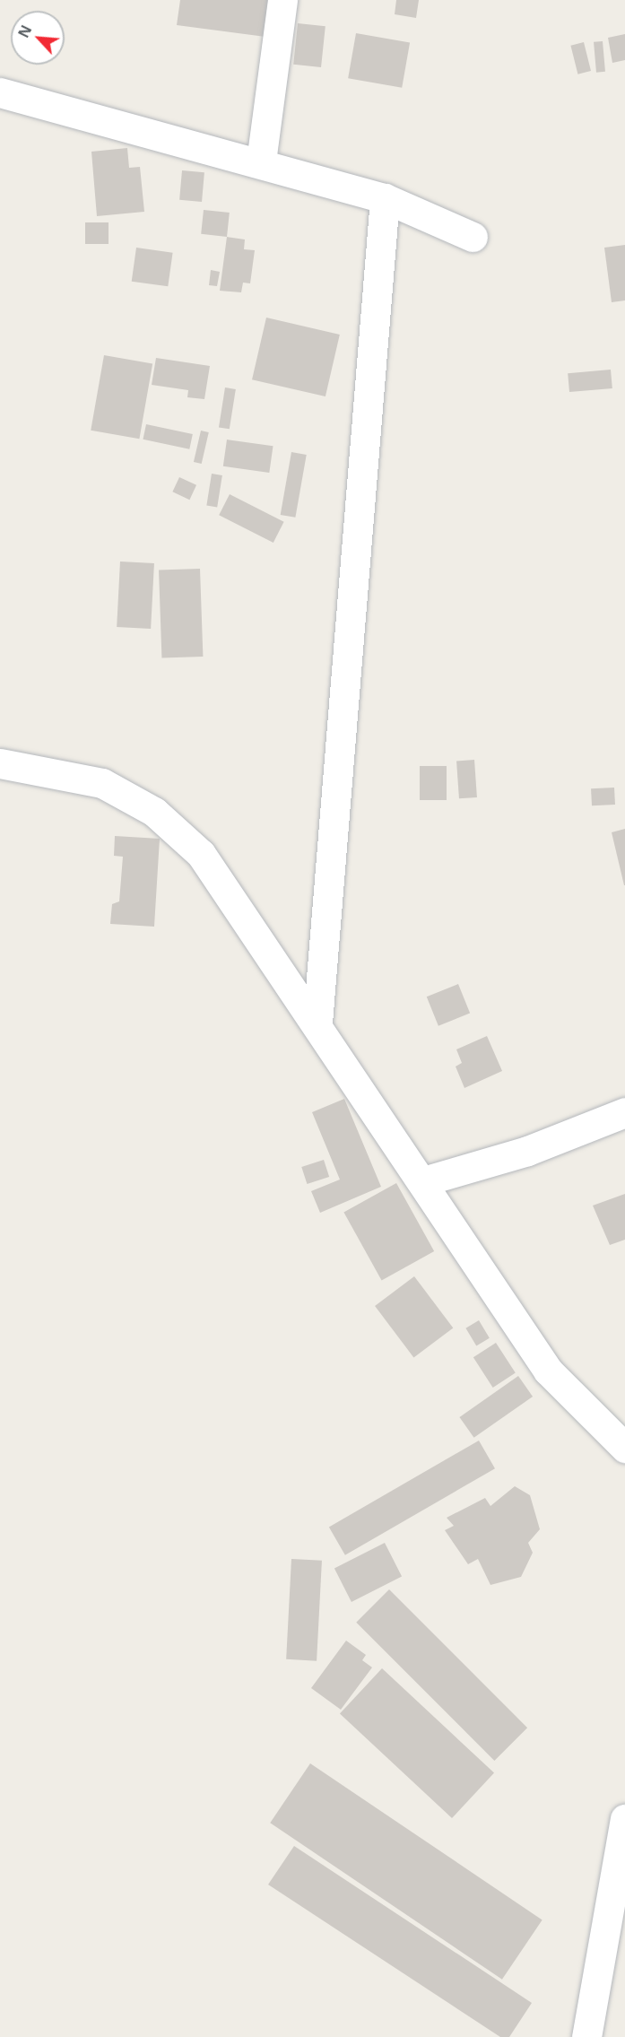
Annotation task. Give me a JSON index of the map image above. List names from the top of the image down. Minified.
{"north":"top left"}
